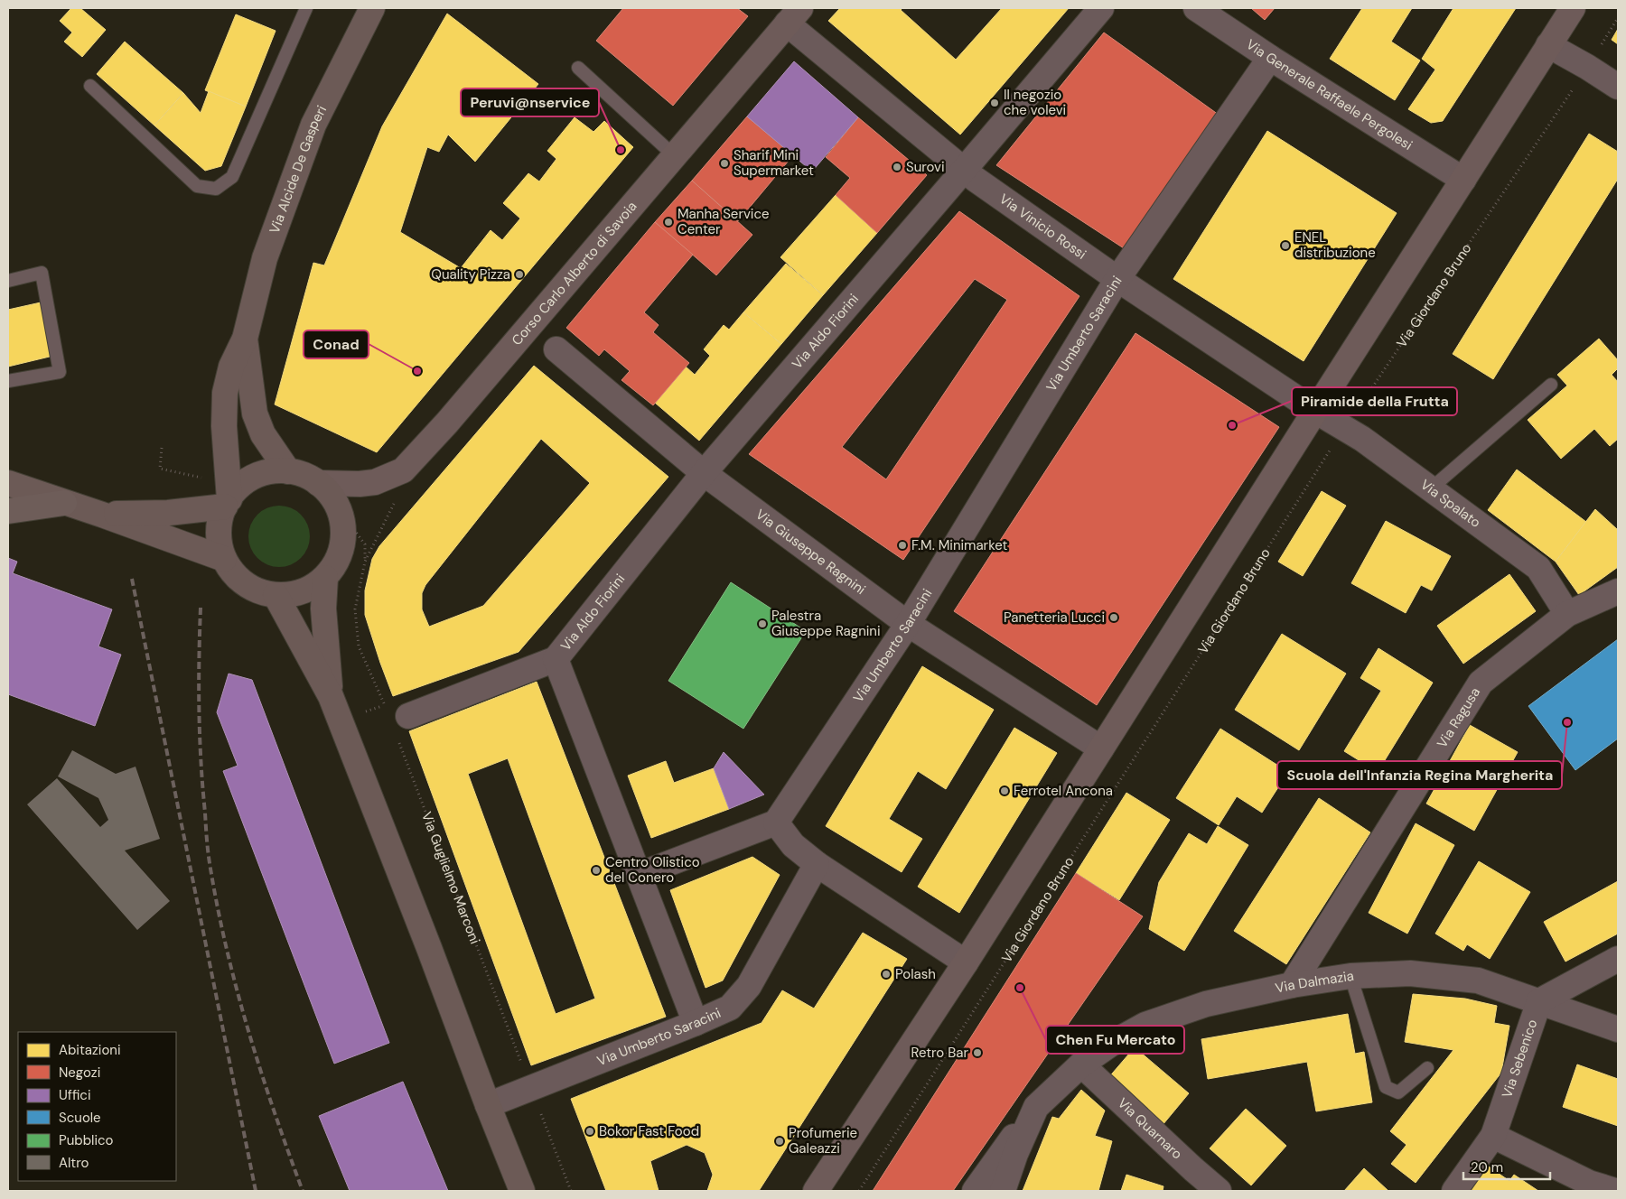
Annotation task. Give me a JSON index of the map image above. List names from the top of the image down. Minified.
{"streets":{"main road":["Via Alcide De Gasperi","Corso Carlo Alberto di Savoia"],"street":["Via Generale Raffaele Pergolesi","Via Vinicio Rossi","Via Aldo Fiorini","Via Umberto Saracini","Via Spalato","Via Giuseppe Ragnini","Via Ragusa","Via Dalmazia","Via Sebenico","Via Quarnaro"],"path":["Via Giordano Bruno","Via Guglielmo Marconi"]},"crossings":[["Via Generale Raffaele Pergolesi","Via Umberto Saracini"],["Via Alcide De Gasperi","Corso Carlo Alberto di Savoia"],["Via Vinicio Rossi","Corso Carlo Alberto di Savoia"],["Via Vinicio Rossi","Via Aldo Fiorini"],["Via Vinicio Rossi","Via Umberto Saracini"],["Via Vinicio Rossi","Via Spalato"],["Via Giordano Bruno","Via Spalato"],["Via Aldo Fiorini","Via Umberto Saracini"],["Via Aldo Fiorini","Via Giuseppe Ragnini"],["Via Umberto Saracini","Via Giuseppe Ragnini"],["Via Umberto Saracini","Via Guglielmo Marconi"],["Via Spalato","Via Ragusa"],["Via Ragusa","Via Dalmazia"],["Via Dalmazia","Via Sebenico"],["Via Dalmazia","Via Quarnaro"]],"places":["Il negozio che volevi","Peruvi@nservice","Sharif Mini Supermarket","Surovi","Manha Service Center","ENEL distribuzione","Quality Pizza","Conad","Piramide della Frutta","F.M. Minimarket","Panetteria Lucci","Palestra Giuseppe Ragnini","Scuola dell'Infanzia Regina Margherita","Ferrotel Ancona","Centro Olistico del Conero","Polash","Chen Fu Mercato","Retro Bar","Bokor Fast Food","Profumerie Galeazzi"],"legend":["Abitazioni","Negozi","Uffici","Scuole","Pubblico","Altro"],"scale_bar":"20 m"}
